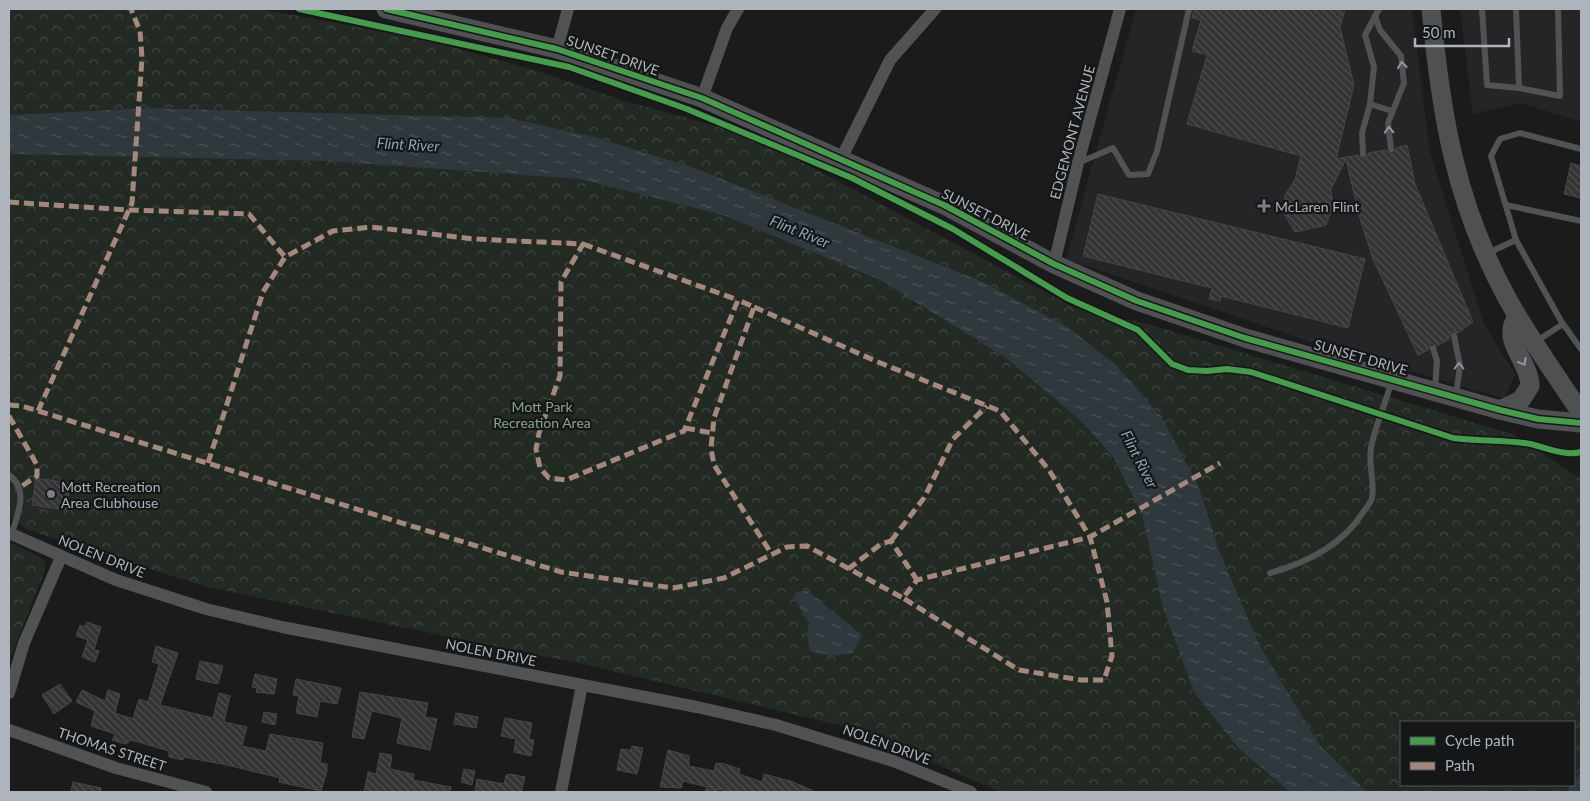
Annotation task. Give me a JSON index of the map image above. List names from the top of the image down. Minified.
{"streets":{"street":["SUNSET DRIVE","EDGEMONT AVENUE","NOLEN DRIVE","THOMAS STREET"]},"crossings":[["SUNSET DRIVE","EDGEMONT AVENUE"]],"water":["Flint River"],"parks":["Mott Park Recreation Area"],"places":{"health":["McLaren Flint"],"other":["Mott Recreation Area Clubhouse"]},"legend":["Cycle path","Path"],"scale_bar":"50 m"}
